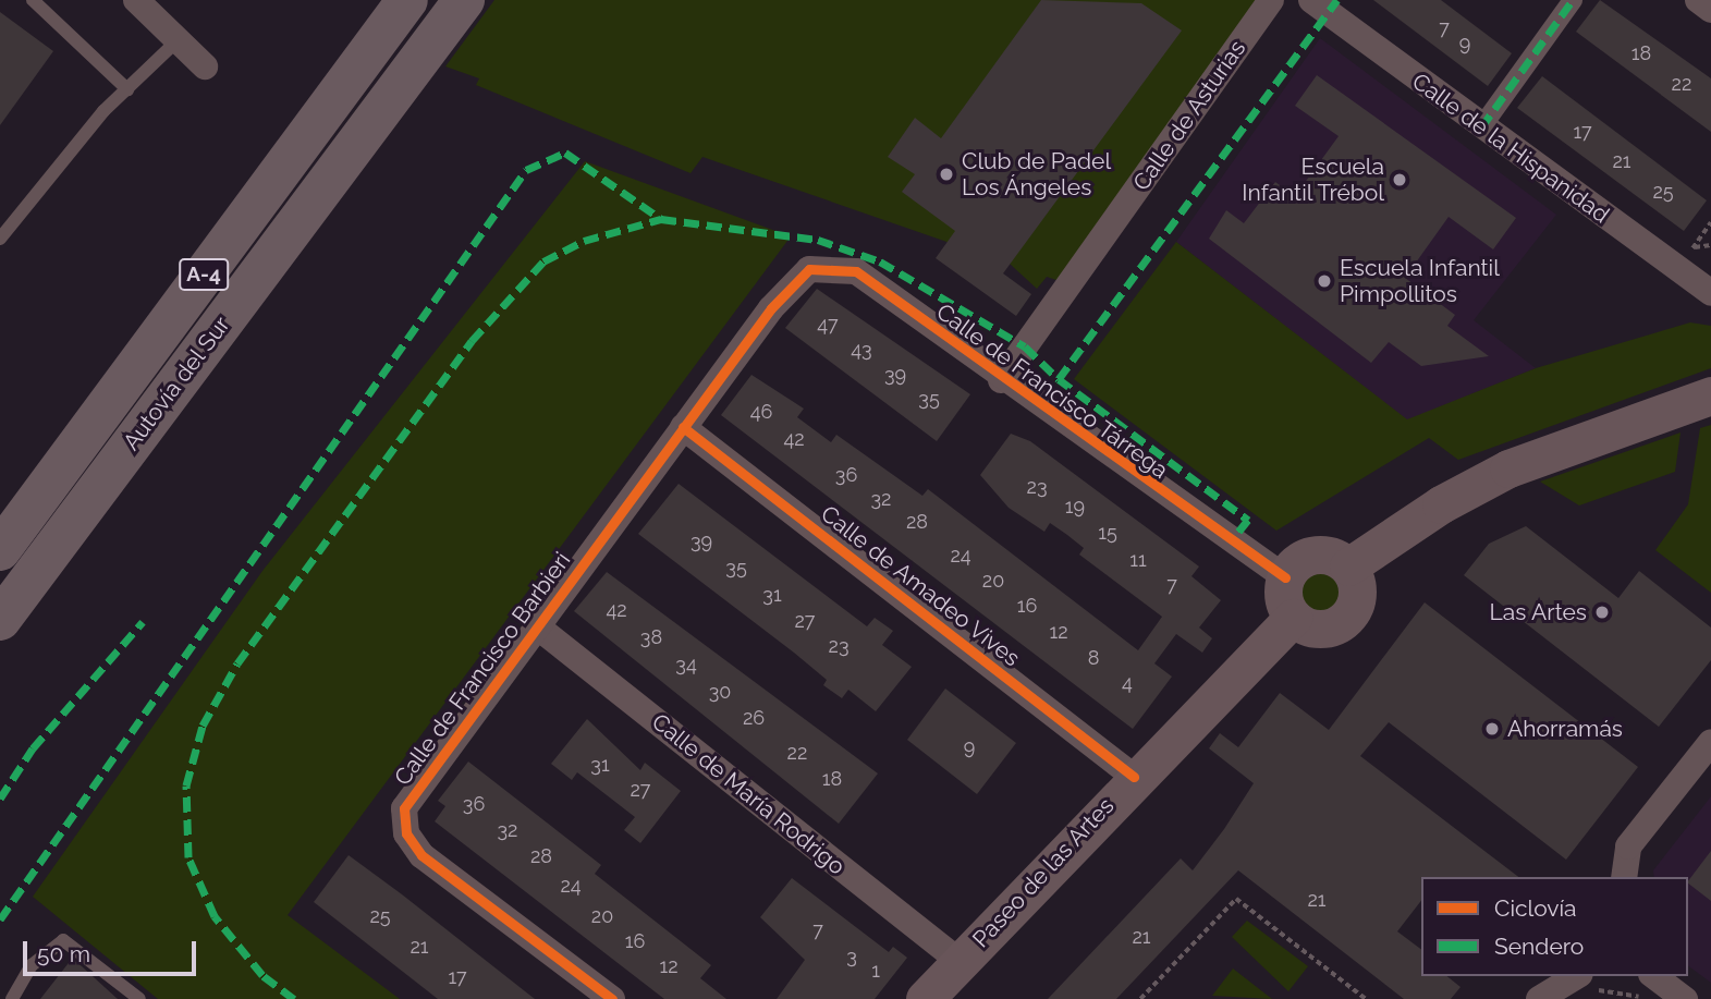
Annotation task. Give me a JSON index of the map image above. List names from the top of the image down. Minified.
{"streets":{"highway":["A-4","Autovía del Sur"],"main road":["Paseo de las Artes"],"street":["Calle de Asturias","Calle de la Hispanidad","Calle de Francisco Tárrega","Calle de Amadeo Vives","Calle de Francisco Barbieri","Calle de María Rodrigo"]},"crossings":[["Calle de Asturias","Calle de Francisco Tárrega"],["Calle de Francisco Tárrega","Calle de Amadeo Vives"],["Calle de Francisco Tárrega","Calle de Francisco Barbieri"],["Calle de Francisco Tárrega","Paseo de las Artes"],["Calle de Amadeo Vives","Calle de Francisco Barbieri"],["Calle de Amadeo Vives","Paseo de las Artes"],["Calle de Francisco Barbieri","Calle de María Rodrigo"],["Calle de María Rodrigo","Paseo de las Artes"]],"places":["Club de Padel Los Ángeles","Escuela Infantil Trébol","Escuela Infantil Pimpollitos","Las Artes","Ahorramás"],"house_numbers":["7","9","18","22","17","21","25","47","43","39","35","46","42","36","23","32","19","28","15","39","24","11","35","20","7","31","16","42","27","12","38","23","8","34","4","30","26","9","22","31","18","27","36","32","28","24","21","25","20","7","21","16","21","3","12","1","17"],"legend":["Ciclovía","Sendero"],"scale_bar":"50 m"}
